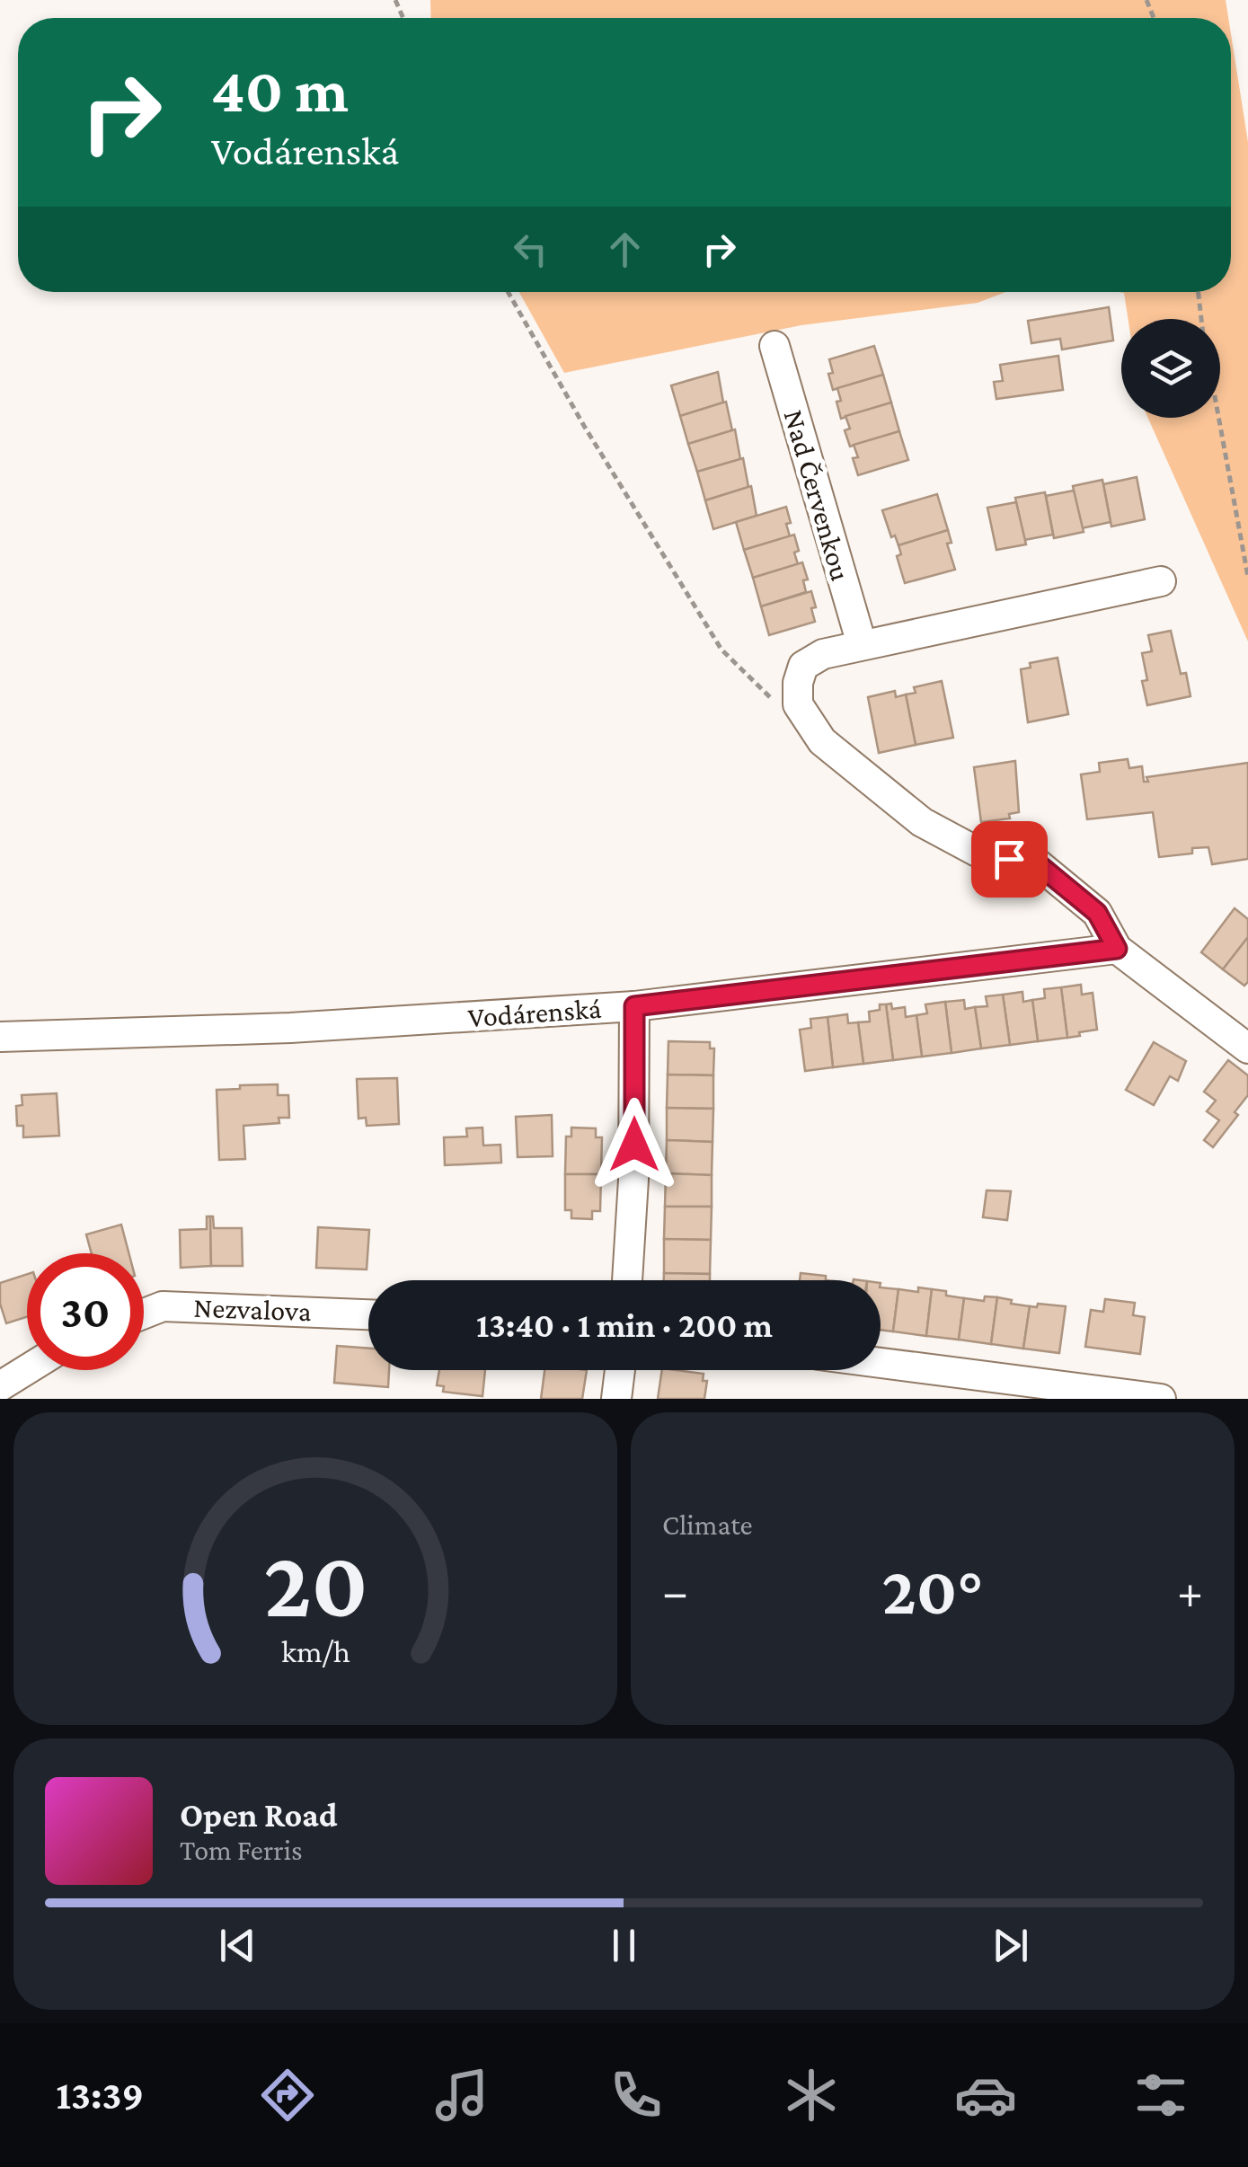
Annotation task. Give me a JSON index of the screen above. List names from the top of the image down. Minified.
{"streets":{"street":["Nad Červenkou","Vodárenská","Nezvalova"]},"page":{"turn":["40 m","Vodárenská"],"limit":"30","trip":"13:40 · 1 min · 200 m","tile":"Climate","heat":["−","20°","+"],"song":["Open Road","Tom Ferris"],"tabs":"13:39","gauge":["20","km/h"]}}
